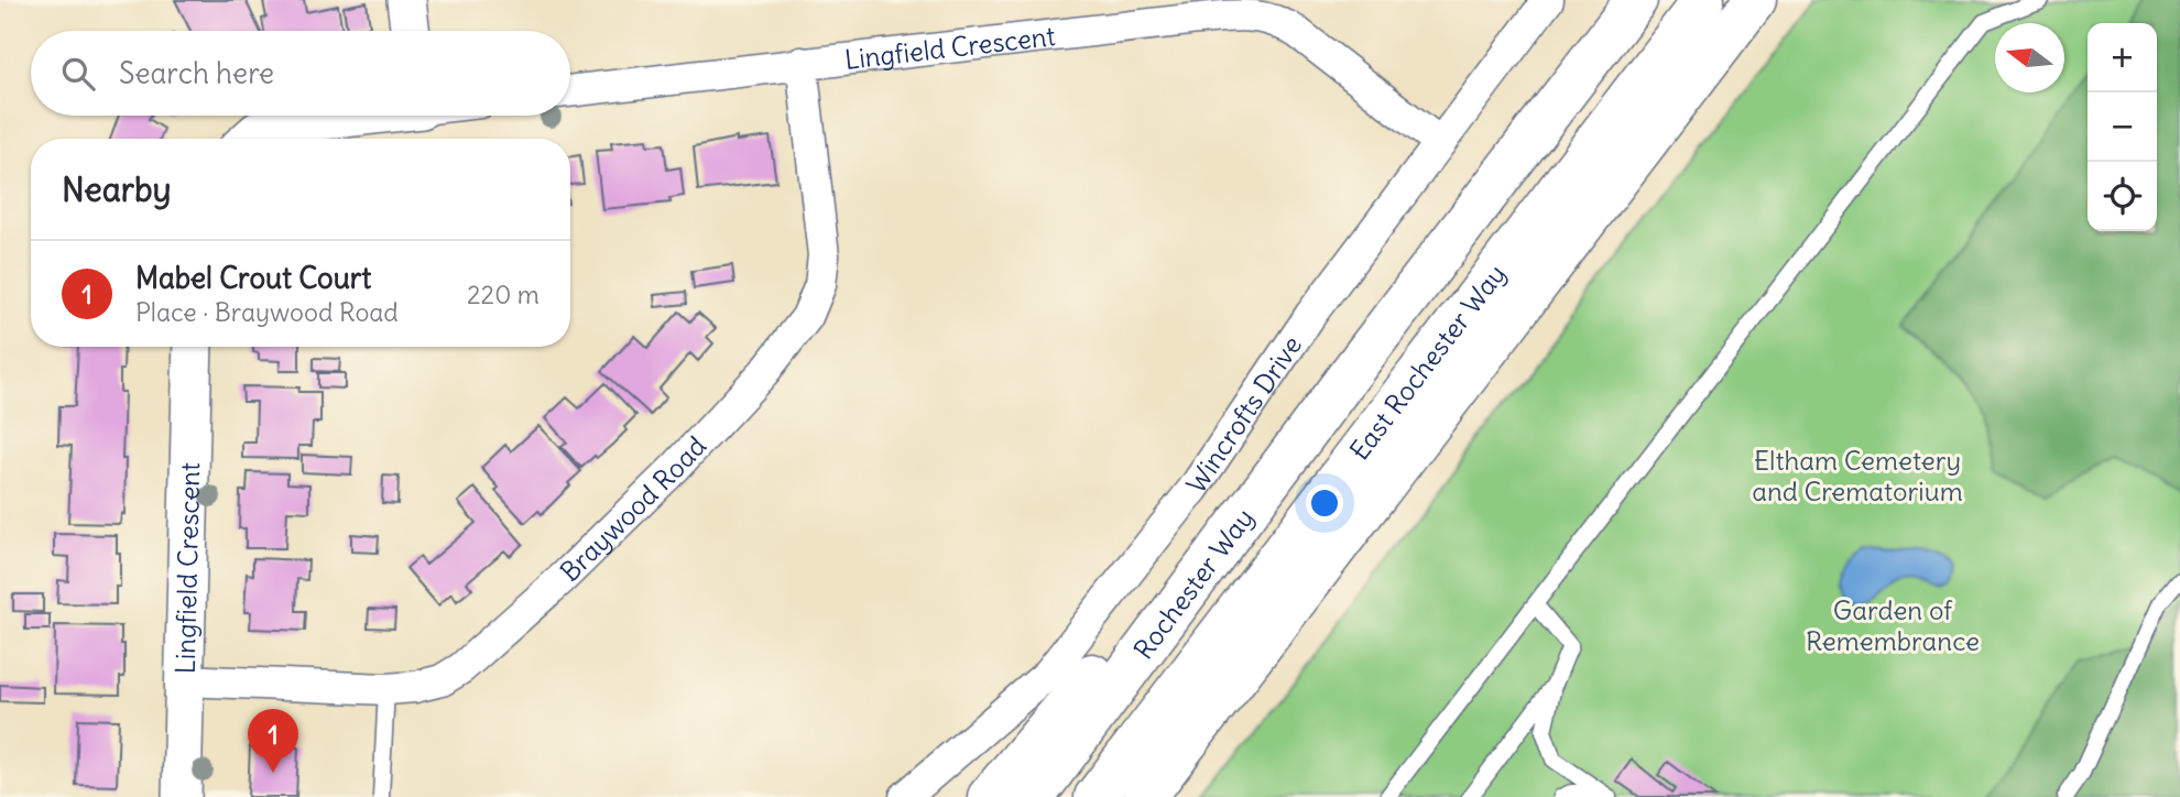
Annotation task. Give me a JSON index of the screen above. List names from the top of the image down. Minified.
{"streets":{"highway":["East Rochester Way","Rochester Way"],"street":["Lingfield Crescent","Wincrofts Drive","Braywood Road"]},"crossings":[["Lingfield Crescent","Wincrofts Drive"],["Lingfield Crescent","Braywood Road"],["East Rochester Way","Rochester Way"]],"parks":["Eltham Cemetery and Crematorium","Garden of Remembrance"],"north":"left","page":{"map_buttons":["+","−"],"search":"Search here","heading":"Nearby","list":[{"mark":"1","name":"Mabel Crout Court","note":"Place · Braywood Road","value":"220 m"}],"pins":"1"}}
